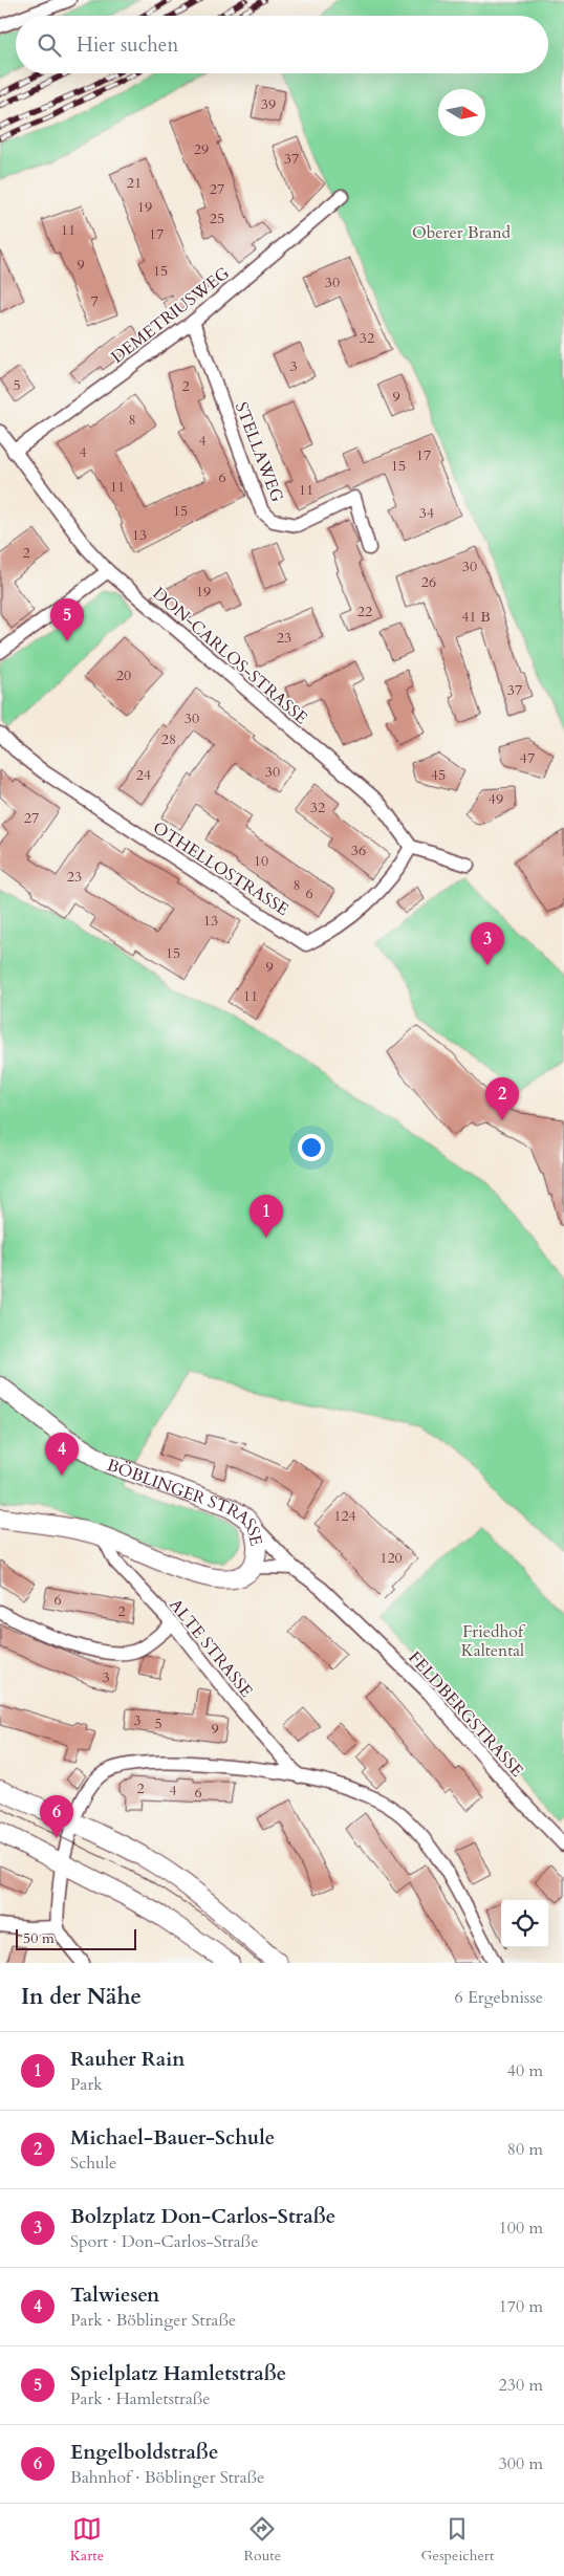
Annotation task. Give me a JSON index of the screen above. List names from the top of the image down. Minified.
{"streets":{"main road":["BÖBLINGER STRASSE"],"street":["DEMETRIUSWEG","STELLAWEG","DON-CARLOS-STRASSE","OTHELLOSTRASSE","ALTE STRASSE","FELDBERGSTRASSE"]},"crossings":[["DEMETRIUSWEG","STELLAWEG"],["DEMETRIUSWEG","DON-CARLOS-STRASSE"],["DON-CARLOS-STRASSE","OTHELLOSTRASSE"],["BÖBLINGER STRASSE","ALTE STRASSE"],["BÖBLINGER STRASSE","FELDBERGSTRASSE"]],"parks":["Oberer Brand","Friedhof Kaltental"],"house_numbers":["39","29","37","21","27","19","25","11","17","9","15","30","7","32","3","5","2","9","8","4","4","17","15","6","11","11","15","34","13","2","30","26","19","22","41 B","23","20","37","30","28","47","30","24","45","49","32","27","36","10","23","8","6","13","15","9","11","124","120","6","2","3","3","5","9","2","4","6"],"scale_bar":"50 m","north":"right","page":{"search":"Hier suchen","pins":["5","3","2","1","4","6"],"scale":"50 m","heading":["In der Nähe","6 Ergebnisse"],"list":[{"mark":"1","name":"Rauher Rain","note":"Park","value":"40 m"},{"mark":"2","name":"Michael-Bauer-Schule","note":"Schule","value":"80 m"},{"mark":"3","name":"Bolzplatz Don-Carlos-Straße","note":"Sport · Don-Carlos-Straße","value":"100 m"},{"mark":"4","name":"Talwiesen","note":"Park · Böblinger Straße","value":"170 m"},{"mark":"5","name":"Spielplatz Hamletstraße","note":"Park · Hamletstraße","value":"230 m"},{"mark":"6","name":"Engelboldstraße","note":"Bahnhof · Böblinger Straße","value":"300 m"}],"nav":["Karte","Route","Gespeichert"]}}
